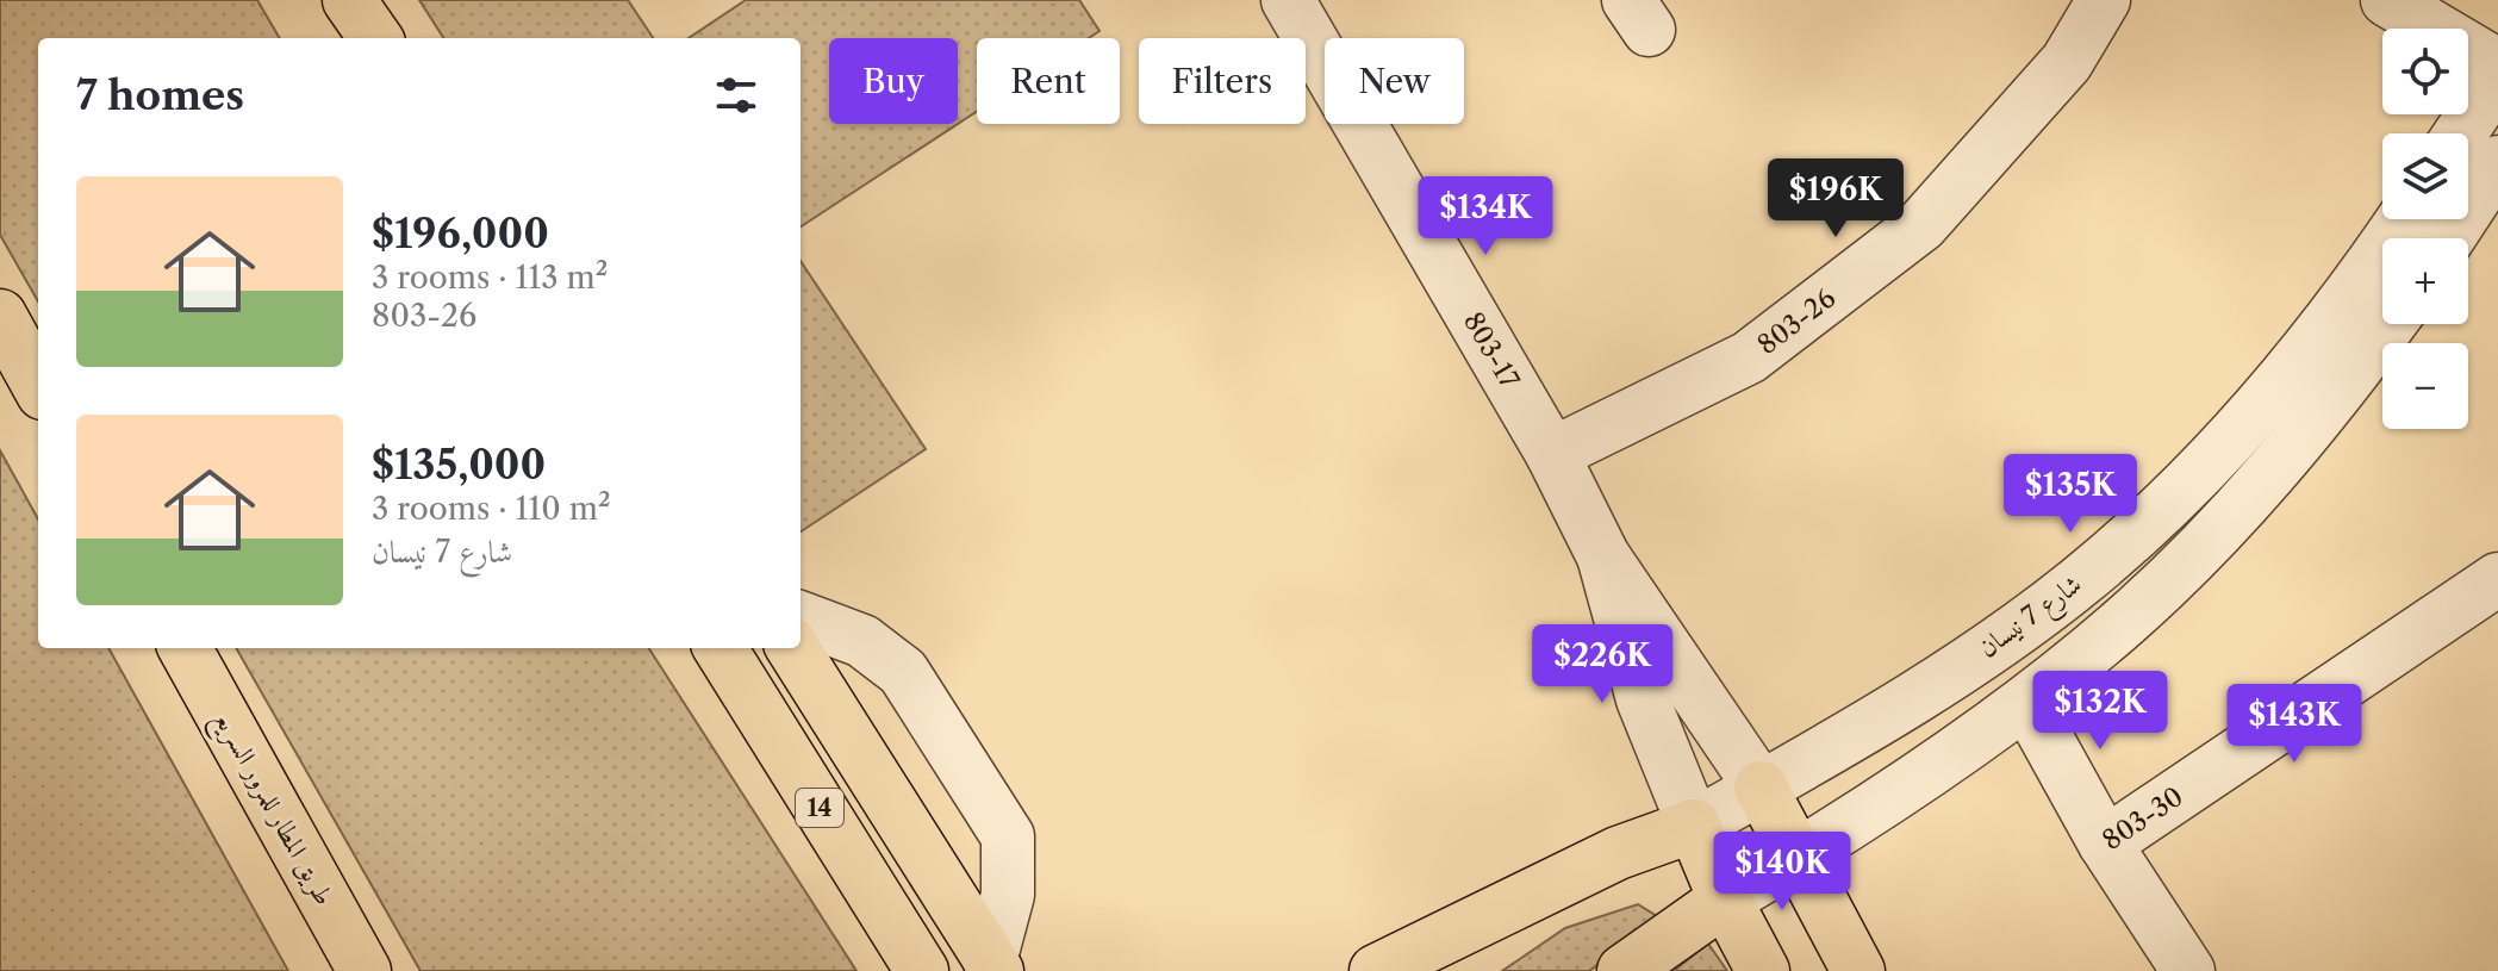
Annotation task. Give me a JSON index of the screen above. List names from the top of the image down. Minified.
{"streets":{"main road":["طريق المطار للمرور السريع","14"],"street":["803-26","803-17","شارع 7 نيسان","803-30"]},"crossings":[["803-26","803-17"],["803-17","شارع 7 نيسان"]],"page":{"map_buttons":["+","−"],"chip":["Buy","Rent","Filters","New"],"heading":"7 homes","list":[{"name":"$196,000","note":"3 rooms · 113 m² · 803-26"},{"name":"$135,000","note":"3 rooms · 110 m² · شارع 7 نيسان"}],"price":["$196K","$134K","$135K","$226K","$132K","$143K","$140K"]}}
